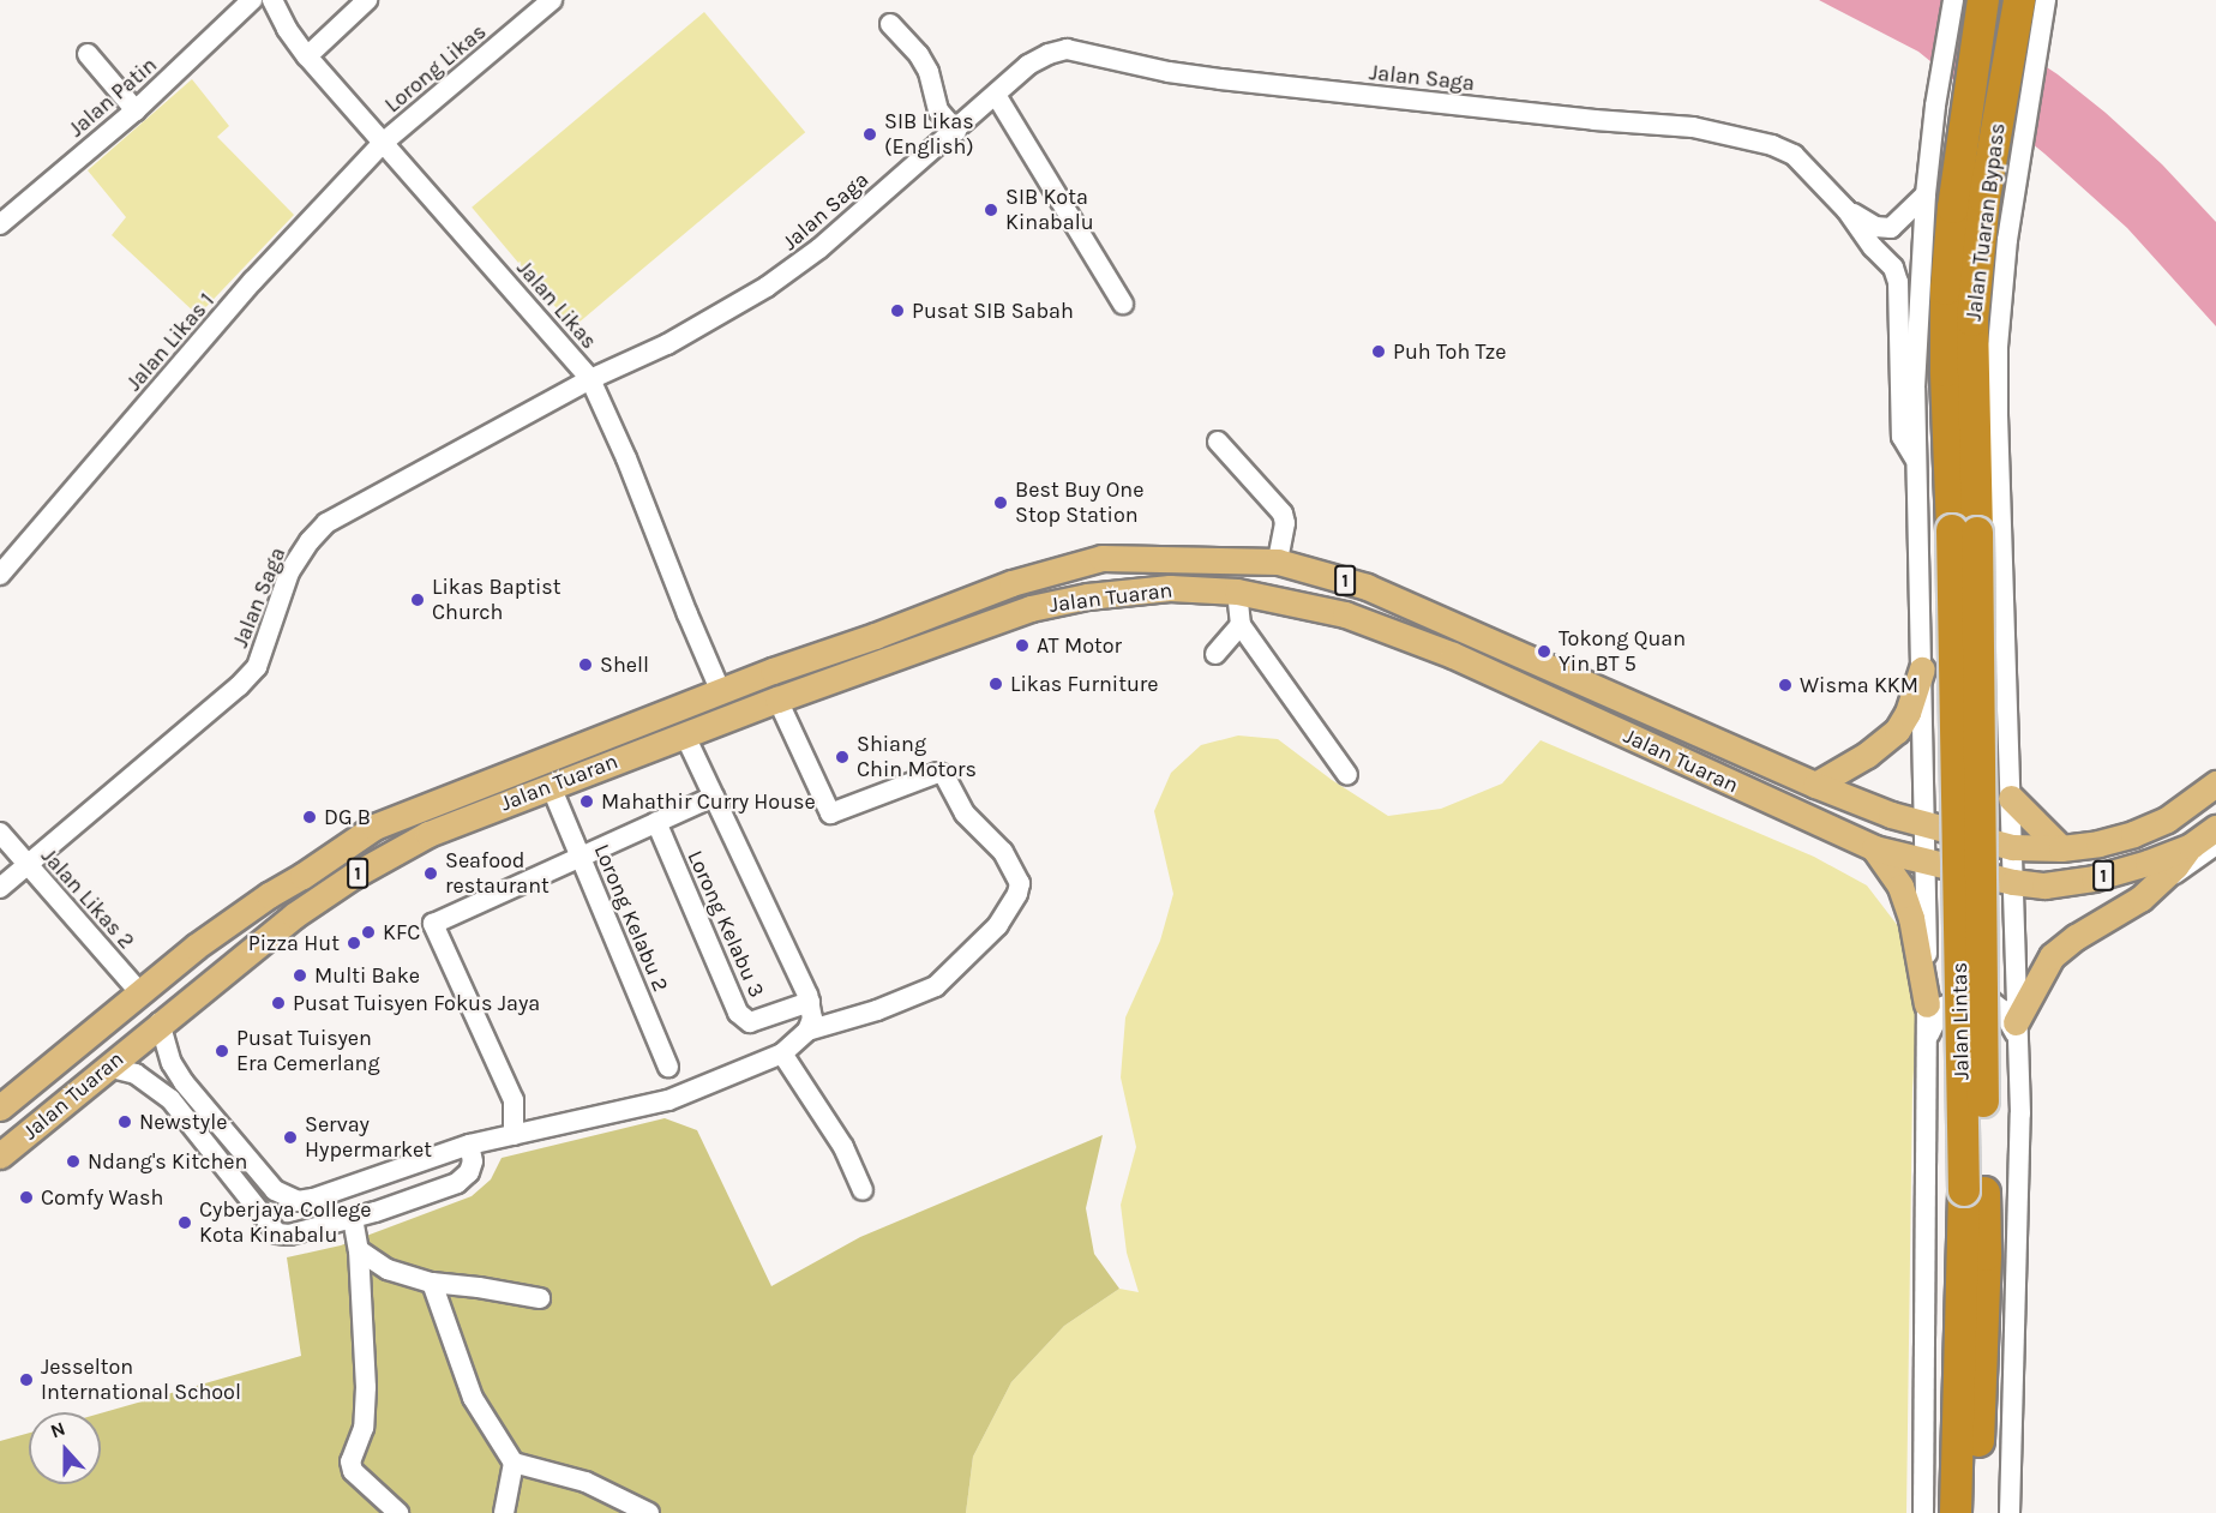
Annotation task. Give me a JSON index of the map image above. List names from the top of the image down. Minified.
{"streets":{"highway":["Jalan Tuaran Bypass","Jalan Lintas"],"main road":["1","Jalan Tuaran"],"street":["Lorong Likas","Jalan Saga","Jalan Patin","Jalan Likas","Jalan Likas 1","Jalan Likas 2","Lorong Kelabu 2","Lorong Kelabu 3"]},"crossings":[["Lorong Likas","Jalan Likas"],["Lorong Likas","Jalan Likas 1"],["Jalan Saga","Jalan Likas"],["Jalan Saga","Jalan Likas 2"],["Jalan Tuaran Bypass","Jalan Lintas"],["Jalan Likas","Jalan Likas 1"],["Jalan Likas","Jalan Tuaran"],["Jalan Tuaran","Jalan Likas 2"],["Jalan Tuaran","Lorong Kelabu 2"]],"places":["SIB Likas (English)","SIB Kota Kinabalu","Pusat SIB Sabah","Puh Toh Tze","Best Buy One Stop Station","Likas Baptist Church","AT Motor","Tokong Quan Yin BT 5","Shell","Likas Furniture","Wisma KKM","Shiang Chin Motors","Mahathir Curry House","DG B","Seafood restaurant","KFC","Pizza Hut","Multi Bake","Pusat Tuisyen Fokus Jaya","Pusat Tuisyen Era Cemerlang","Newstyle","Servay Hypermarket","Ndang's Kitchen","Comfy Wash","Cyberjaya College Kota Kinabalu","Jesselton International School"],"north":"top"}
